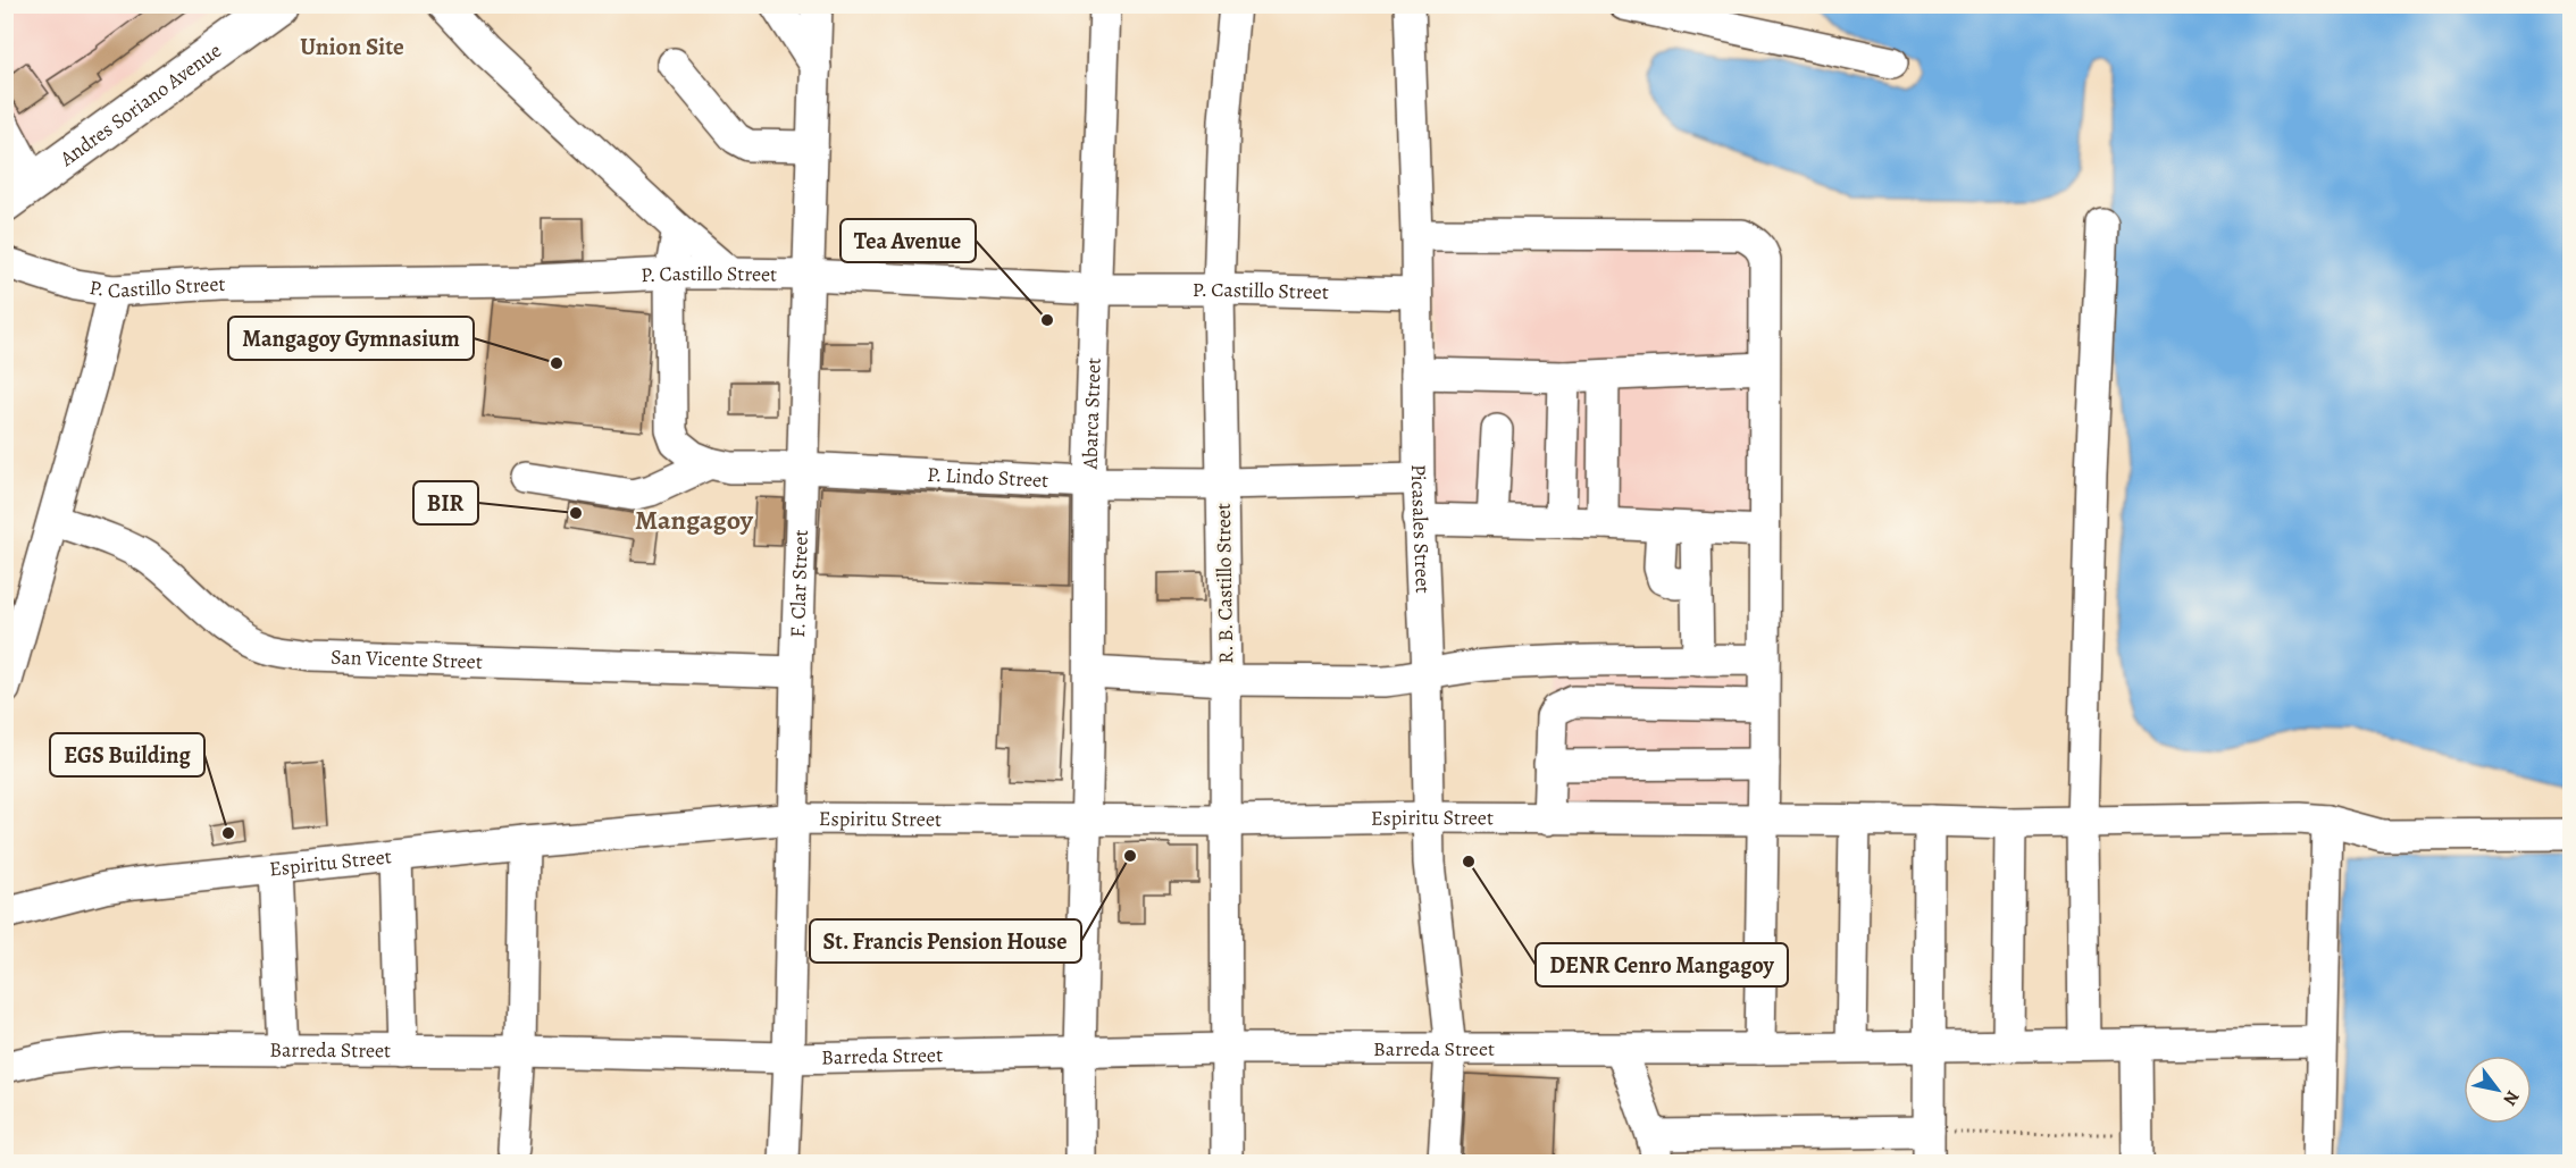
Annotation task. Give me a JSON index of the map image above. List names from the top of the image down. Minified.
{"streets":{"highway":["Andres Soriano Avenue"],"street":["P. Castillo Street","Abarca Street","P. Lindo Street","Picasales Street","R. B. Castillo Street","F. Clar Street","San Vicente Street","Espiritu Street","Barreda Street"]},"crossings":[["P. Castillo Street","Abarca Street"],["P. Castillo Street","Picasales Street"],["P. Castillo Street","R. B. Castillo Street"],["P. Castillo Street","F. Clar Street"],["Abarca Street","P. Lindo Street"],["Abarca Street","Espiritu Street"],["Abarca Street","Barreda Street"],["P. Lindo Street","Picasales Street"],["P. Lindo Street","R. B. Castillo Street"],["P. Lindo Street","F. Clar Street"],["Picasales Street","Espiritu Street"],["Picasales Street","Barreda Street"],["R. B. Castillo Street","Espiritu Street"],["R. B. Castillo Street","Barreda Street"],["F. Clar Street","San Vicente Street"],["F. Clar Street","Espiritu Street"],["F. Clar Street","Barreda Street"]],"districts":["Union Site","Mangagoy"],"places":["Tea Avenue","Mangagoy Gymnasium","BIR","EGS Building","St. Francis Pension House","DENR Cenro Mangagoy"],"north":"bottom right"}
